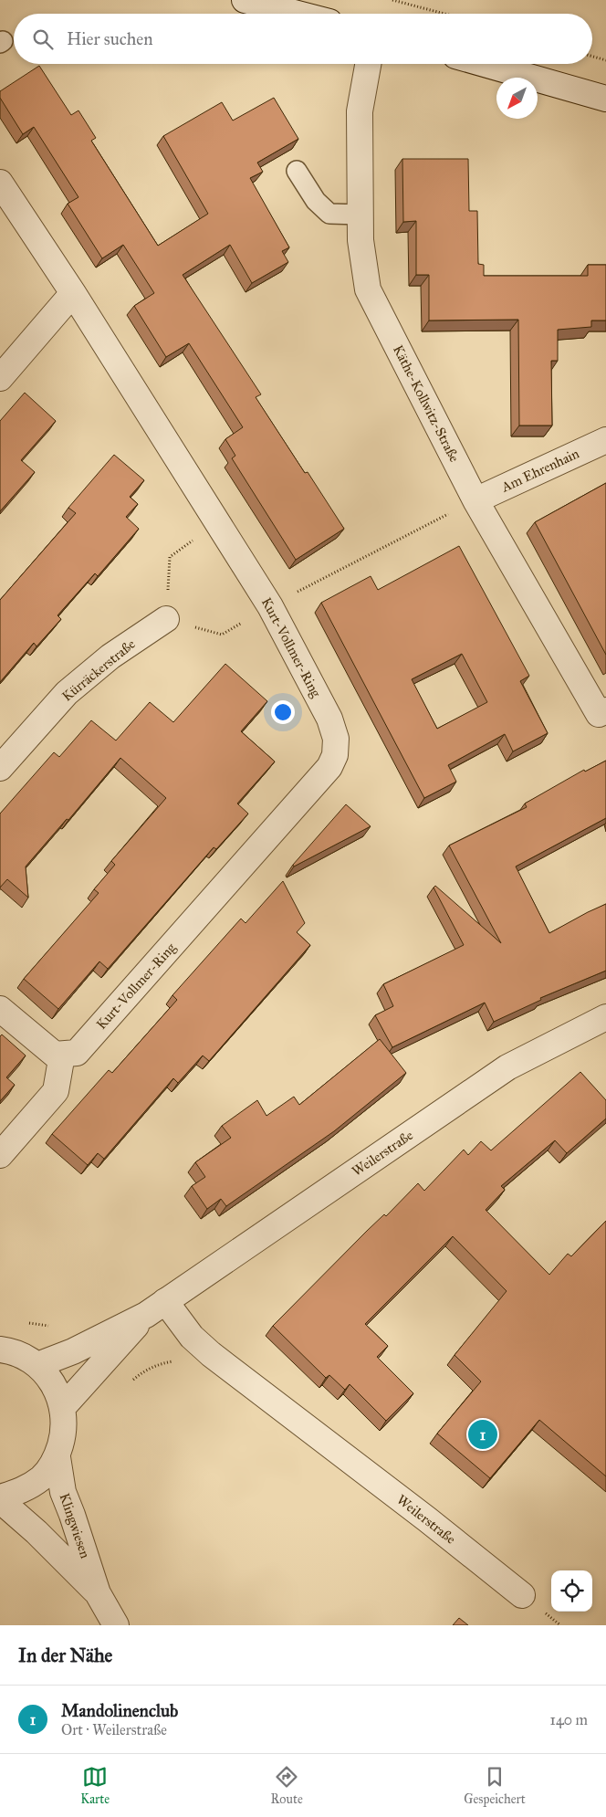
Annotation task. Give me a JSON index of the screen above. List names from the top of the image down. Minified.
{"streets":{"street":["Käthe-Kollwitz-Straße","Am Ehrenhain","Kurt-Vollmer-Ring","Kürräckerstraße","Weilerstraße","Klingwiesen"]},"crossings":[["Käthe-Kollwitz-Straße","Am Ehrenhain"]],"north":"bottom left","page":{"search":"Hier suchen","pins":"1","heading":"In der Nähe","list":[{"mark":"1","name":"Mandolinenclub","note":"Ort · Weilerstraße","value":"140 m"}],"nav":["Karte","Route","Gespeichert"]}}
